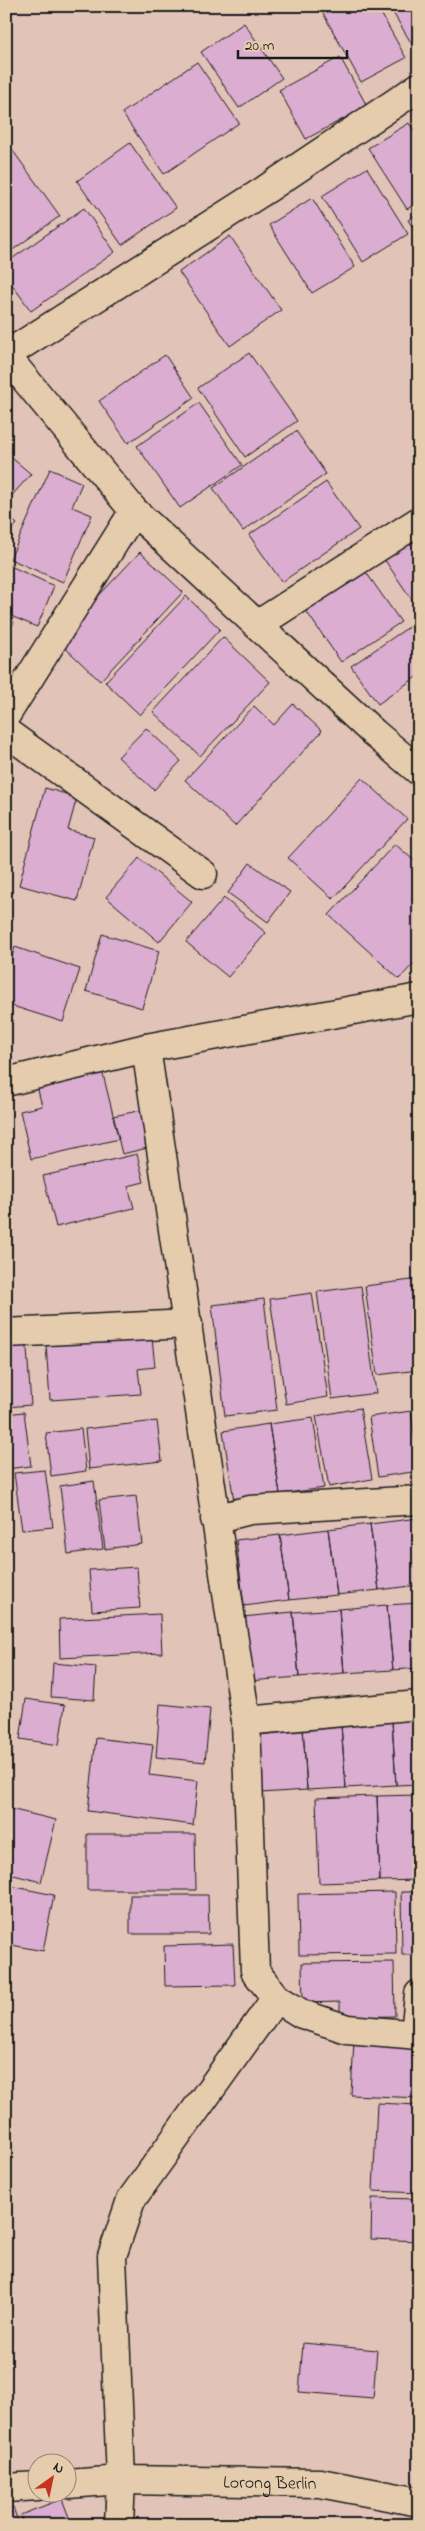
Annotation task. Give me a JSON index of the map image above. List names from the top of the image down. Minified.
{"streets":{"street":["Lorong Berlin"]},"scale_bar":"20 m","north":"top right"}
